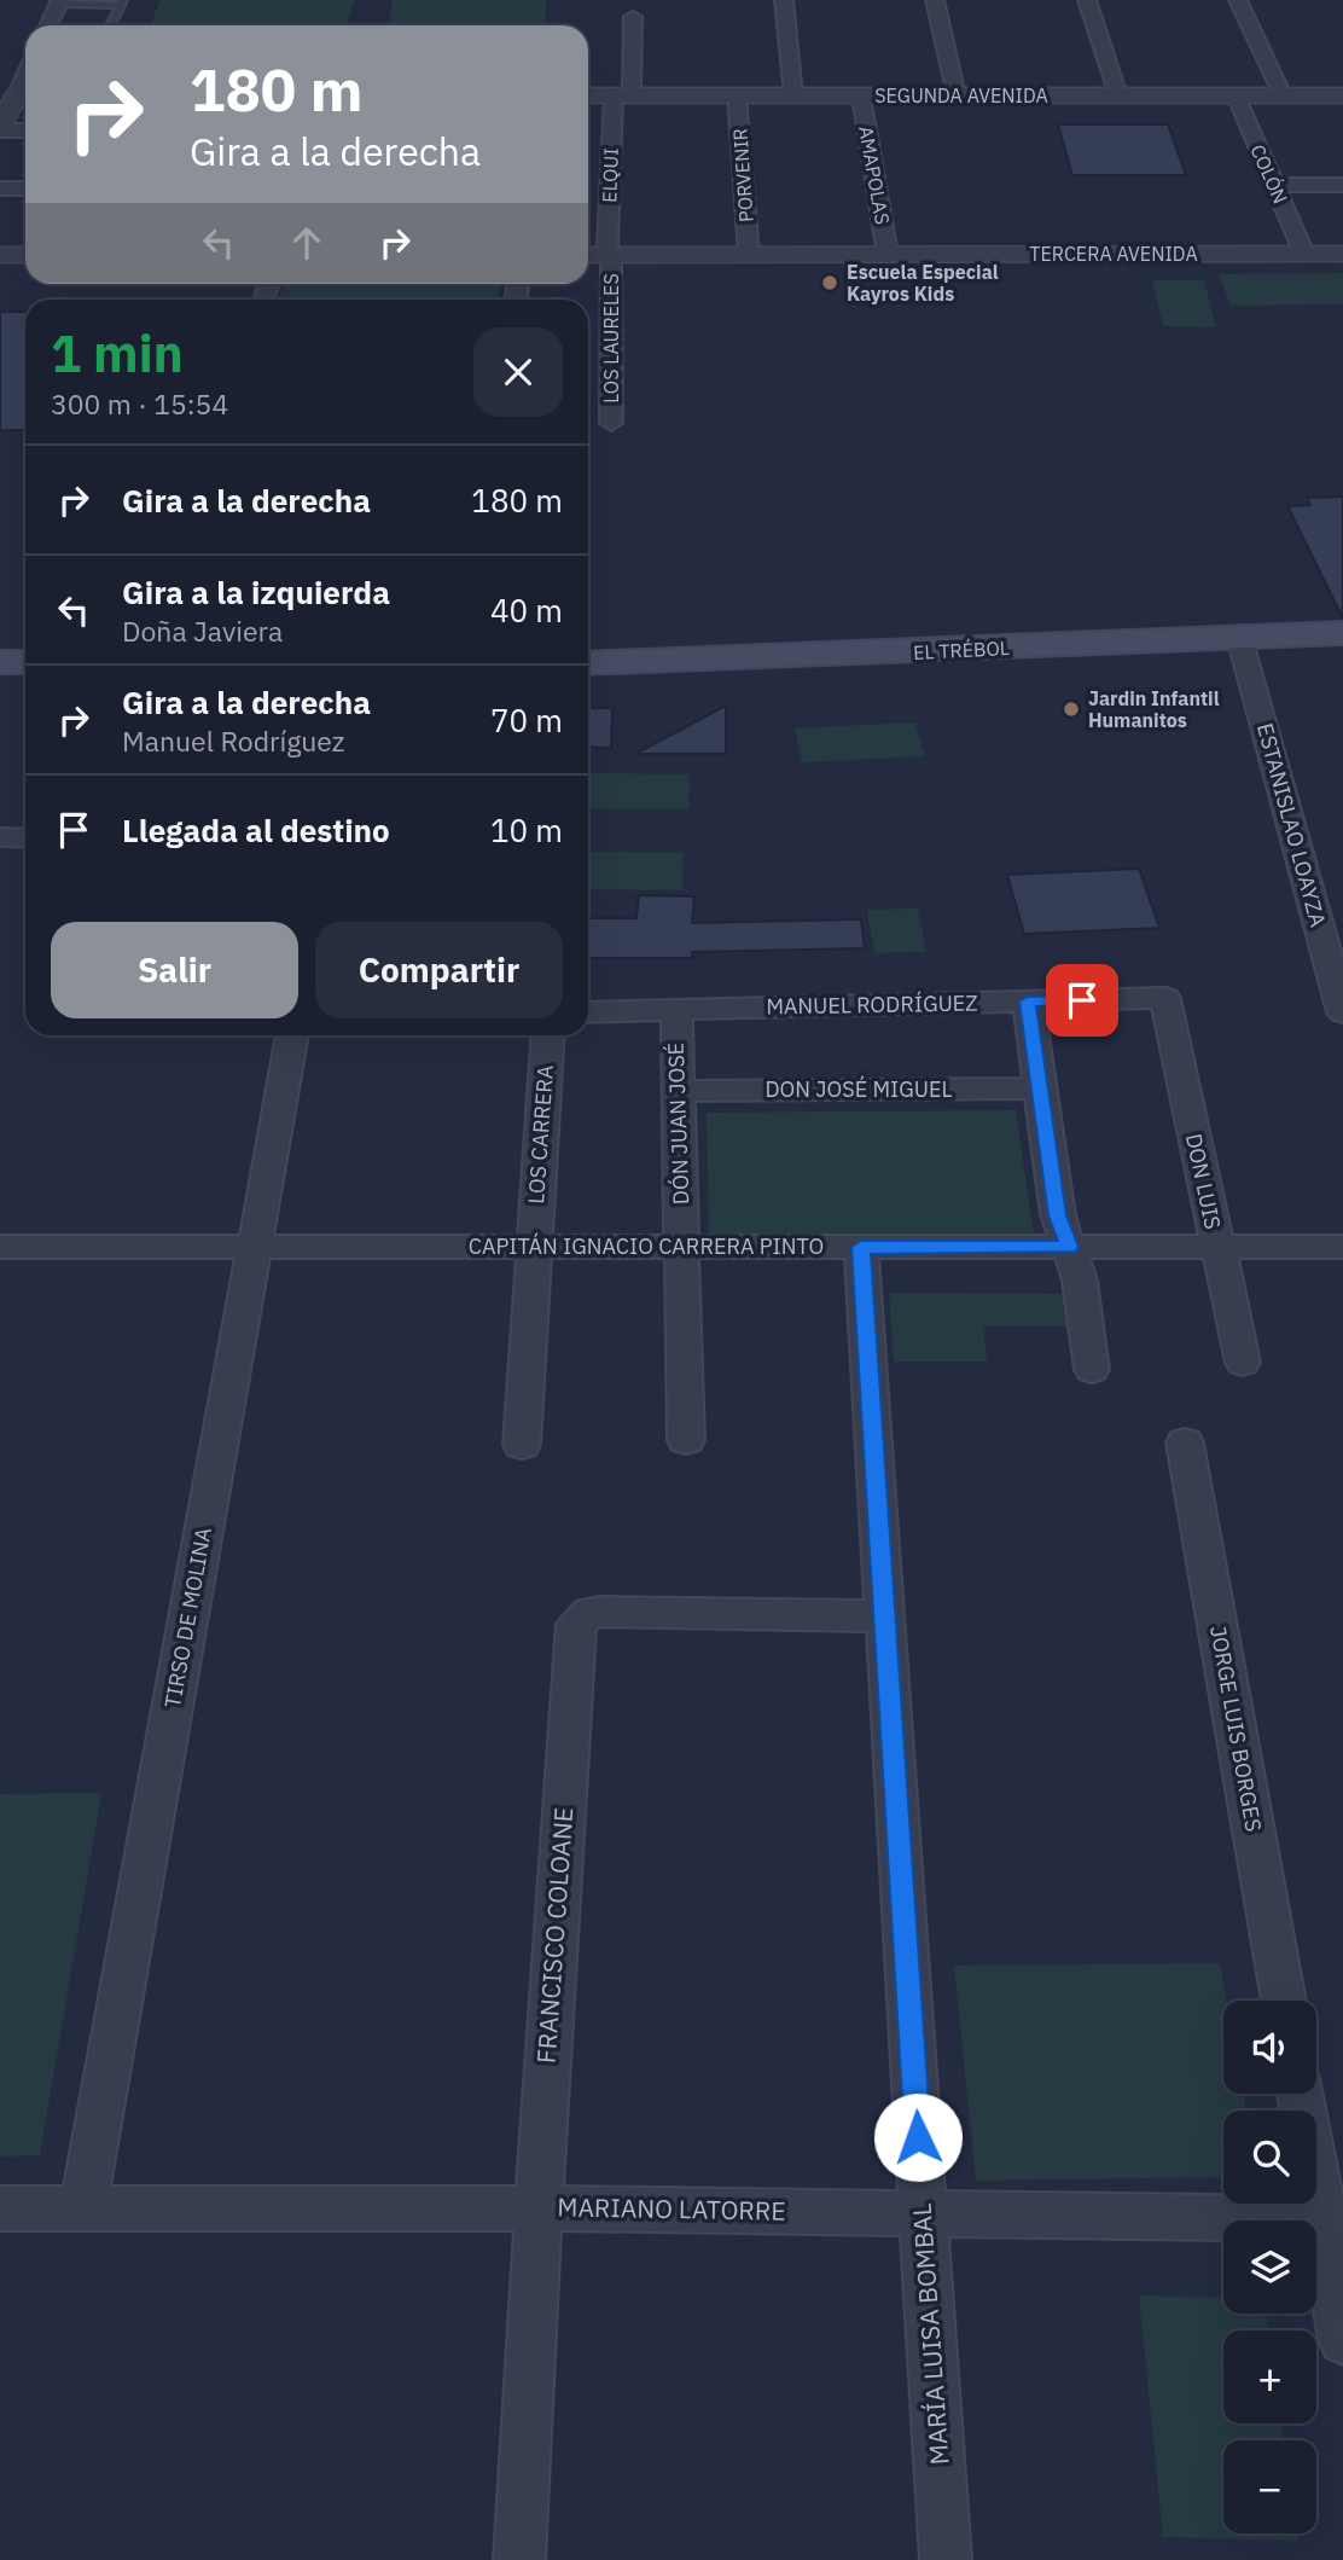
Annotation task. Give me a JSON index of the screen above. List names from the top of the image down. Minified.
{"streets":{"main road":["EL TRÉBOL"],"street":["SEGUNDA AVENIDA","COLÓN","ELQUI","PORVENIR","AMAPOLAS","TERCERA AVENIDA","LOS LAURELES","ESTANISLAO LOAYZA","MANUEL RODRÍGUEZ","DON JOSÉ MIGUEL","DÓN JUAN JOSÉ","LOS CARRERA","DON LUIS","CAPITÁN IGNACIO CARRERA PINTO","TIRSO DE MOLINA","JORGE LUIS BORGES","FRANCISCO COLOANE","MARIANO LATORRE","MARÍA LUISA BOMBAL"]},"crossings":[["SEGUNDA AVENIDA","COLÓN"],["SEGUNDA AVENIDA","ELQUI"],["SEGUNDA AVENIDA","PORVENIR"],["SEGUNDA AVENIDA","AMAPOLAS"],["COLÓN","TERCERA AVENIDA"],["ELQUI","TERCERA AVENIDA"],["ELQUI","LOS LAURELES"],["PORVENIR","TERCERA AVENIDA"],["AMAPOLAS","TERCERA AVENIDA"],["TERCERA AVENIDA","LOS LAURELES"],["EL TRÉBOL","ESTANISLAO LOAYZA"],["MANUEL RODRÍGUEZ","DÓN JUAN JOSÉ"],["MANUEL RODRÍGUEZ","DON LUIS"],["DON JOSÉ MIGUEL","DÓN JUAN JOSÉ"],["DÓN JUAN JOSÉ","CAPITÁN IGNACIO CARRERA PINTO"],["LOS CARRERA","CAPITÁN IGNACIO CARRERA PINTO"],["DON LUIS","CAPITÁN IGNACIO CARRERA PINTO"],["CAPITÁN IGNACIO CARRERA PINTO","TIRSO DE MOLINA"],["CAPITÁN IGNACIO CARRERA PINTO","MARÍA LUISA BOMBAL"],["TIRSO DE MOLINA","MARIANO LATORRE"],["FRANCISCO COLOANE","MARIANO LATORRE"],["FRANCISCO COLOANE","MARÍA LUISA BOMBAL"],["MARIANO LATORRE","MARÍA LUISA BOMBAL"]],"places":["Escuela Especial Kayros Kids","Jardin Infantil Humanitos"],"page":{"turn":["180 m","Gira a la derecha"],"heading":["1 min","300 m · 15:54"],"list":[{"name":"Gira a la derecha","value":"180 m"},{"name":"Gira a la izquierda","note":"Doña Javiera","value":"40 m"},{"name":"Gira a la derecha","note":"Manuel Rodríguez","value":"70 m"},{"name":"Llegada al destino","value":"10 m"}],"buttons":["Salir","Compartir"],"map_buttons":["+","−"]}}
